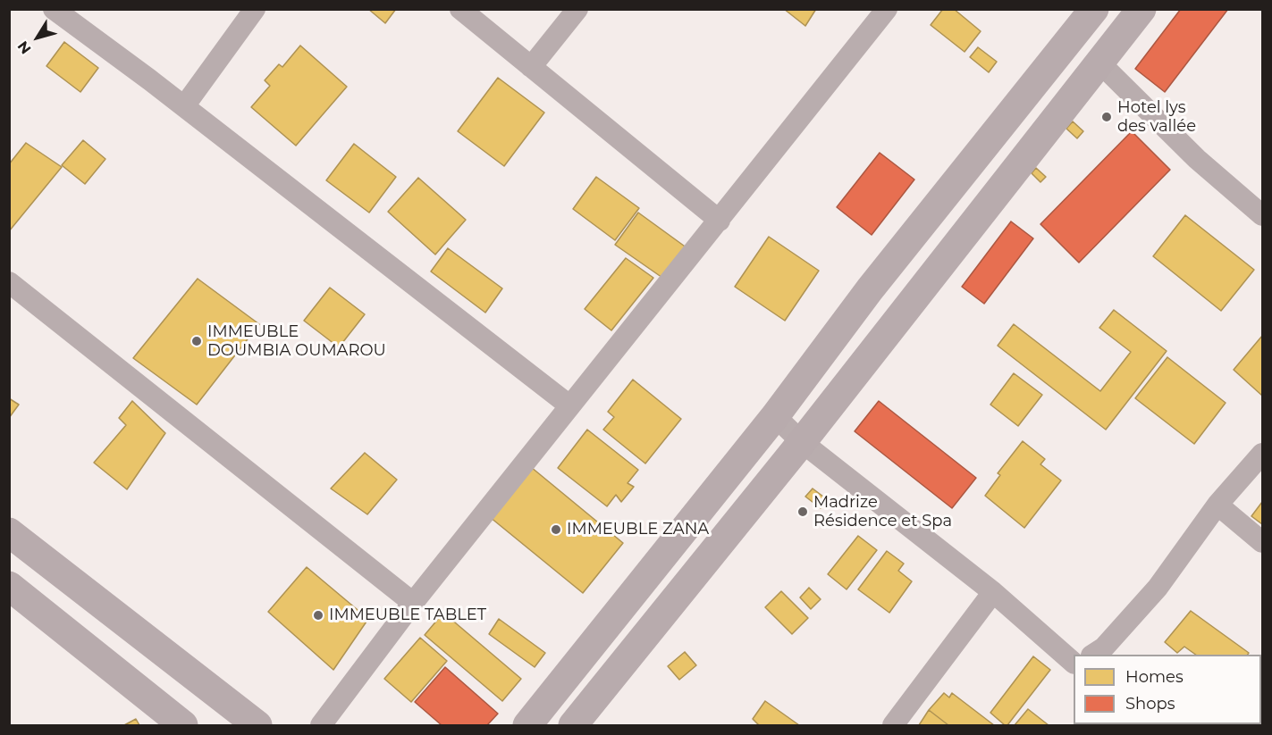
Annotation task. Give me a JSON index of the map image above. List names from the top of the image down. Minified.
{"places":["Hotel lys des vallée","IMMEUBLE DOUMBIA OUMAROU","Madrize Résidence et Spa","IMMEUBLE ZANA","IMMEUBLE TABLET"],"legend":["Homes","Shops"],"north":"bottom left"}
